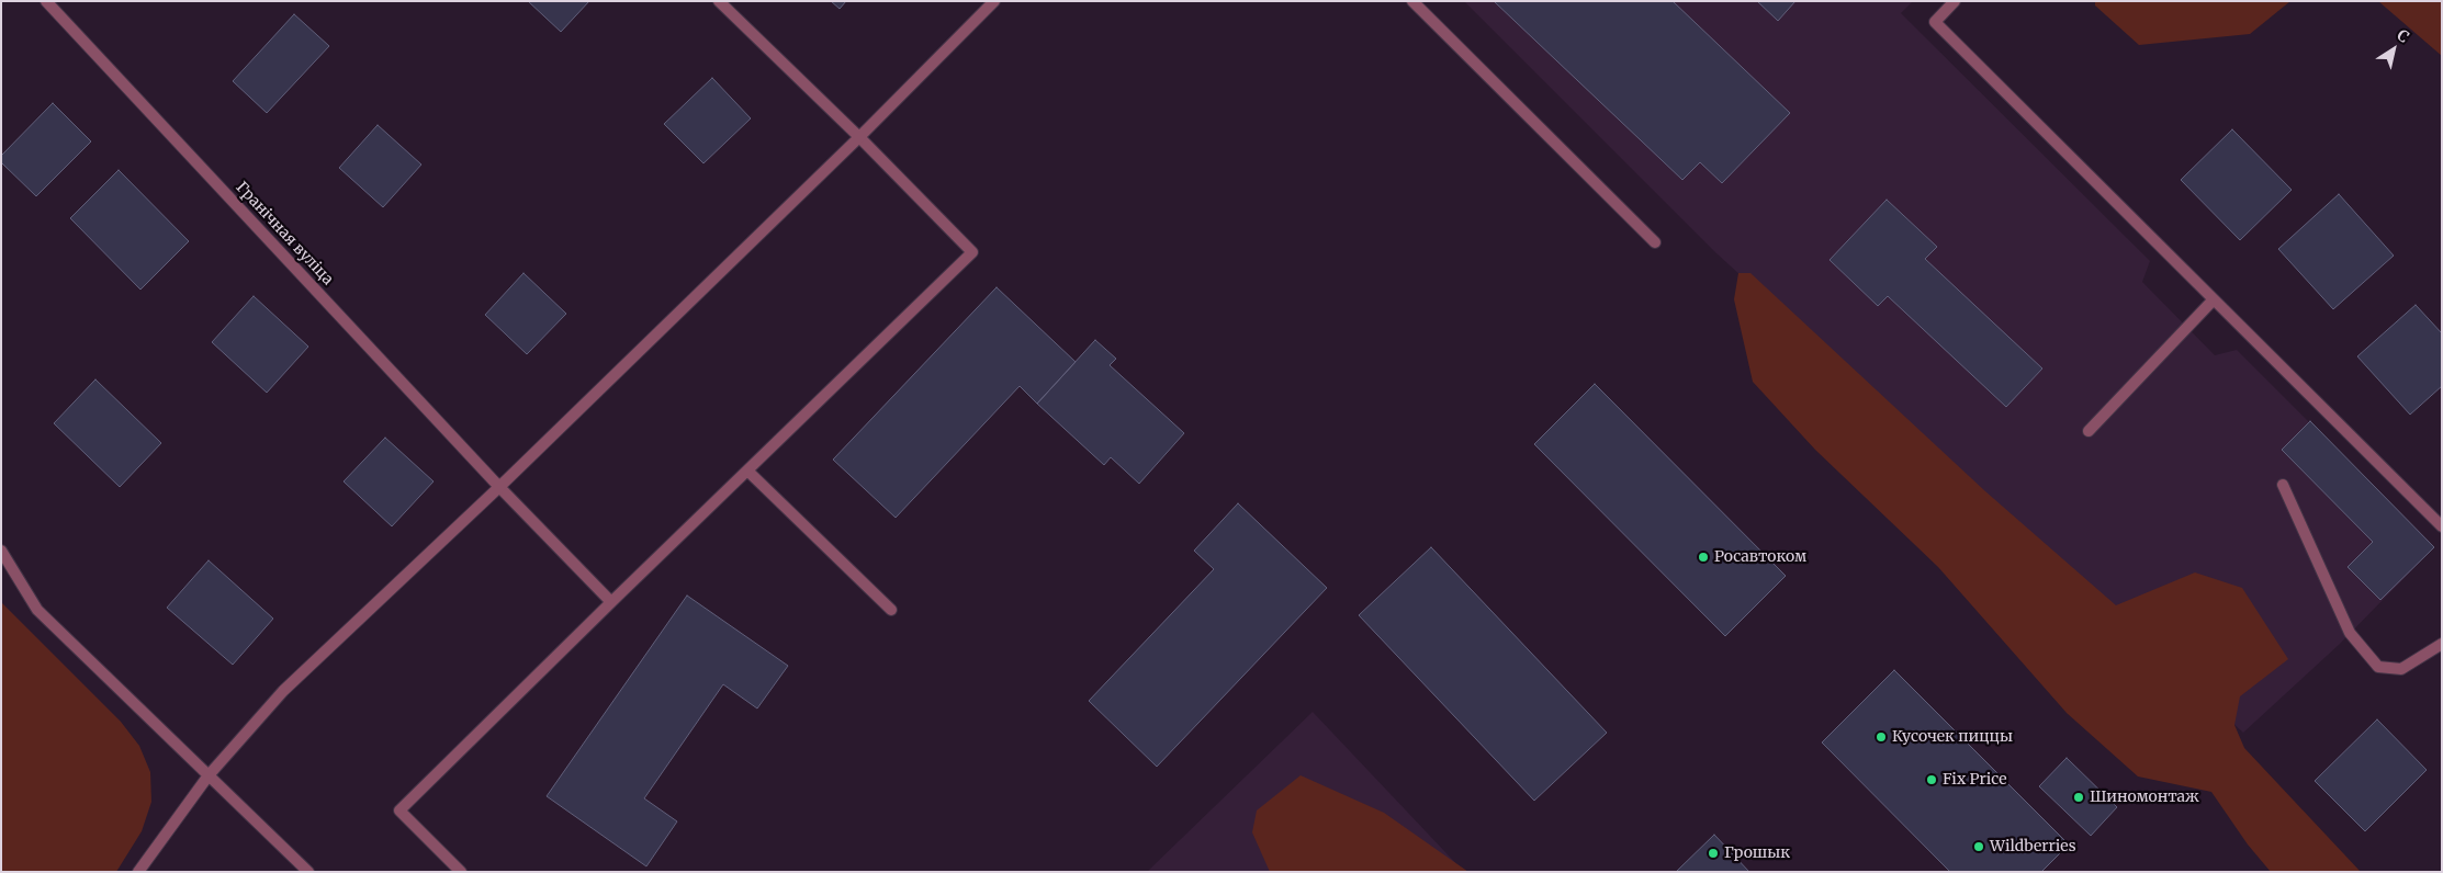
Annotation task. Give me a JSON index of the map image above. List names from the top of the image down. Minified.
{"streets":{"street":["Гранічная вуліца"]},"places":["Росавтоком","Кусочек пиццы","Fix Price","Шиномонтаж","Wildberries","Грошык"],"north":"top right"}
